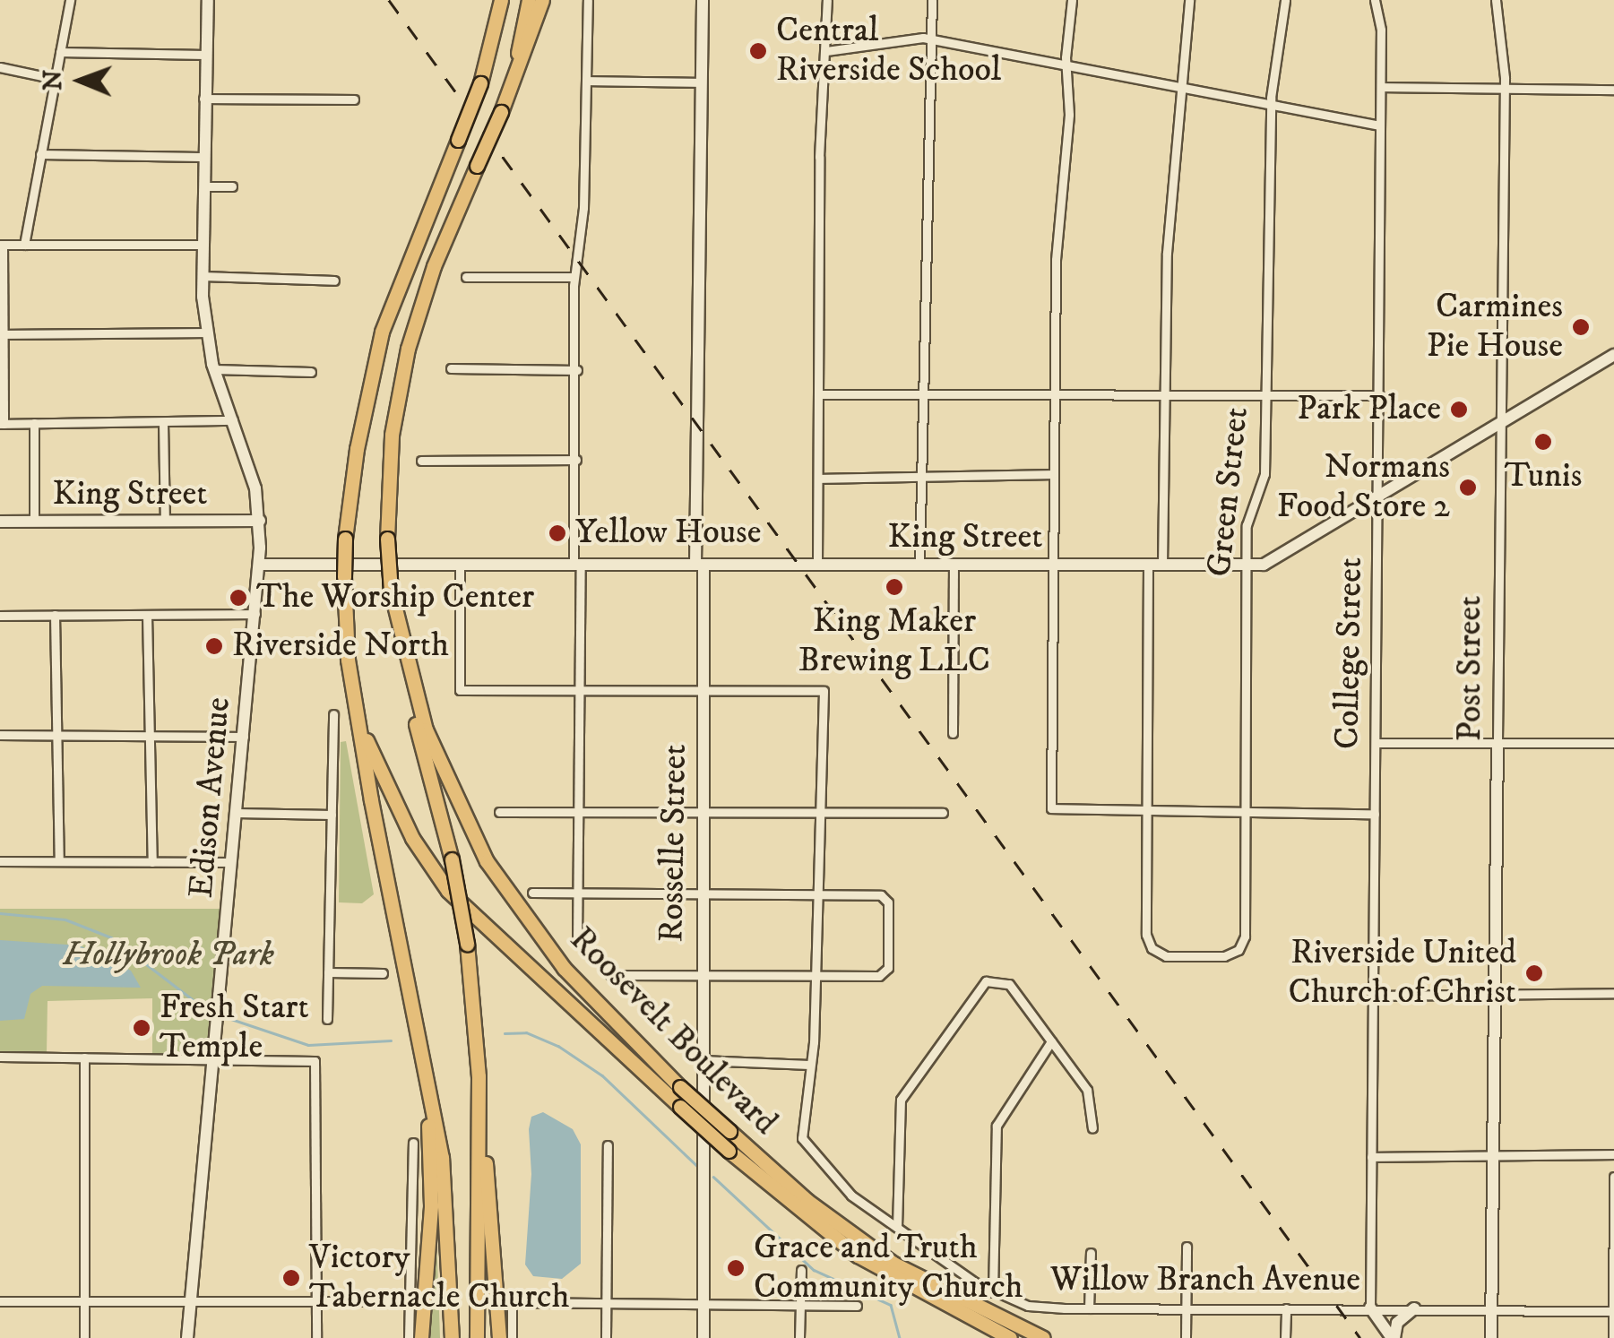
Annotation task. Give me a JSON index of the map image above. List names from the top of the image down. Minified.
{"streets":{"highway":["Roosevelt Boulevard"],"main road":["King Street","Post Street","Edison Avenue","Rosselle Street"],"street":["Green Street","College Street","Willow Branch Avenue"]},"crossings":[["Green Street","King Street"],["King Street","College Street"],["King Street","Post Street"],["King Street","Edison Avenue"],["King Street","Rosselle Street"],["College Street","Willow Branch Avenue"],["Post Street","Willow Branch Avenue"]],"parks":["Hollybrook Park"],"places":["Central Riverside School","Carmines Pie House","Park Place","Tunis","Normans Food Store 2","Yellow House","King Maker Brewing LLC","The Worship Center","Riverside North","Riverside United Church of Christ","Fresh Start Temple","Grace and Truth Community Church","Victory Tabernacle Church"],"north":"left"}
